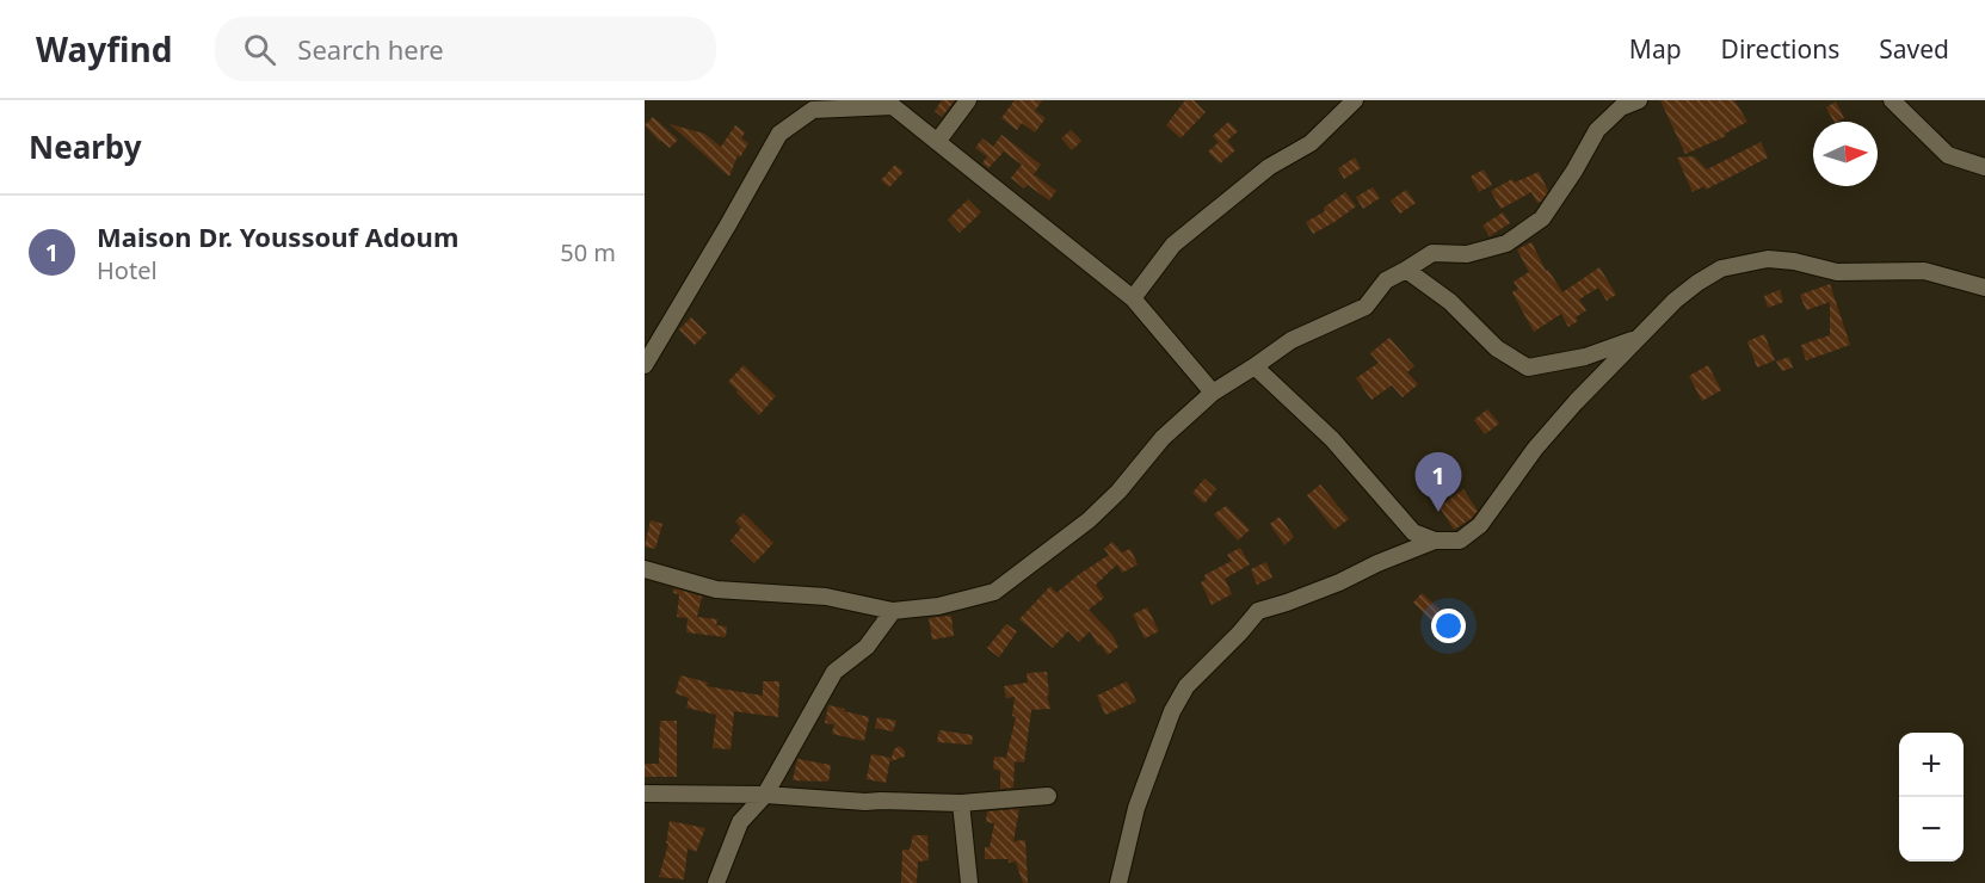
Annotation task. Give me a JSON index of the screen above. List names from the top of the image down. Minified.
{"north":"right","page":{"header":"Wayfind","search":"Search here","nav":["Map","Directions","Saved"],"heading":"Nearby","list":[{"mark":"1","name":"Maison Dr. Youssouf Adoum","note":"Hotel","value":"50 m"}],"pins":"1","map_buttons":["+","−"]}}
